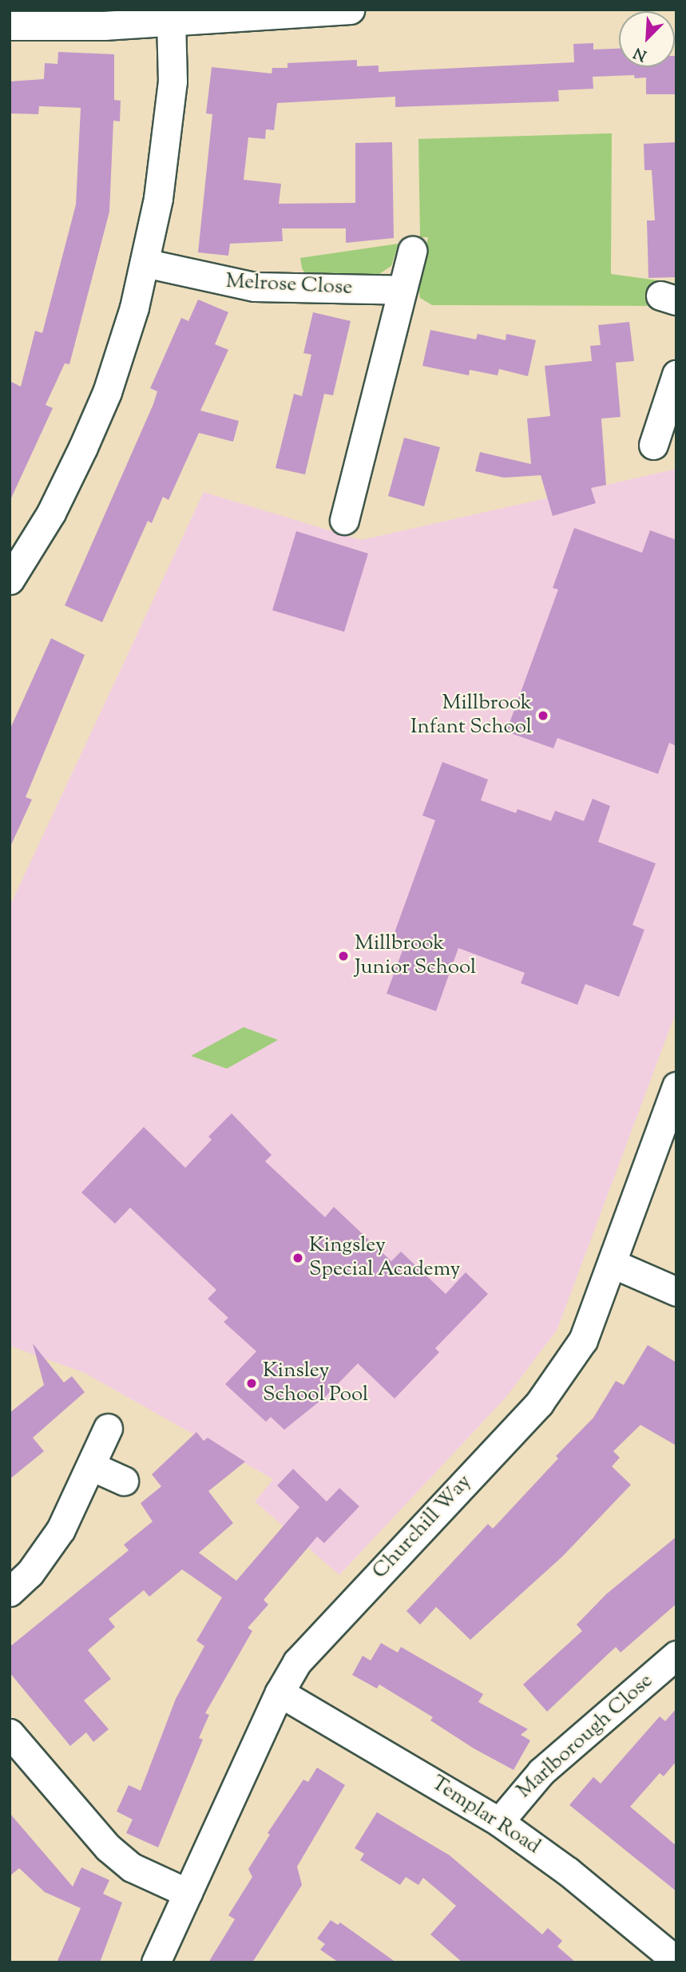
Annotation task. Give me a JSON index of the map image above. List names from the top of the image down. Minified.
{"streets":{"street":["Melrose Close","Churchill Way","Marlborough Close","Templar Road"]},"crossings":[["Churchill Way","Templar Road"],["Marlborough Close","Templar Road"]],"places":["Millbrook Infant School","Millbrook Junior School","Kingsley Special Academy","Kinsley School Pool"],"north":"bottom left"}
